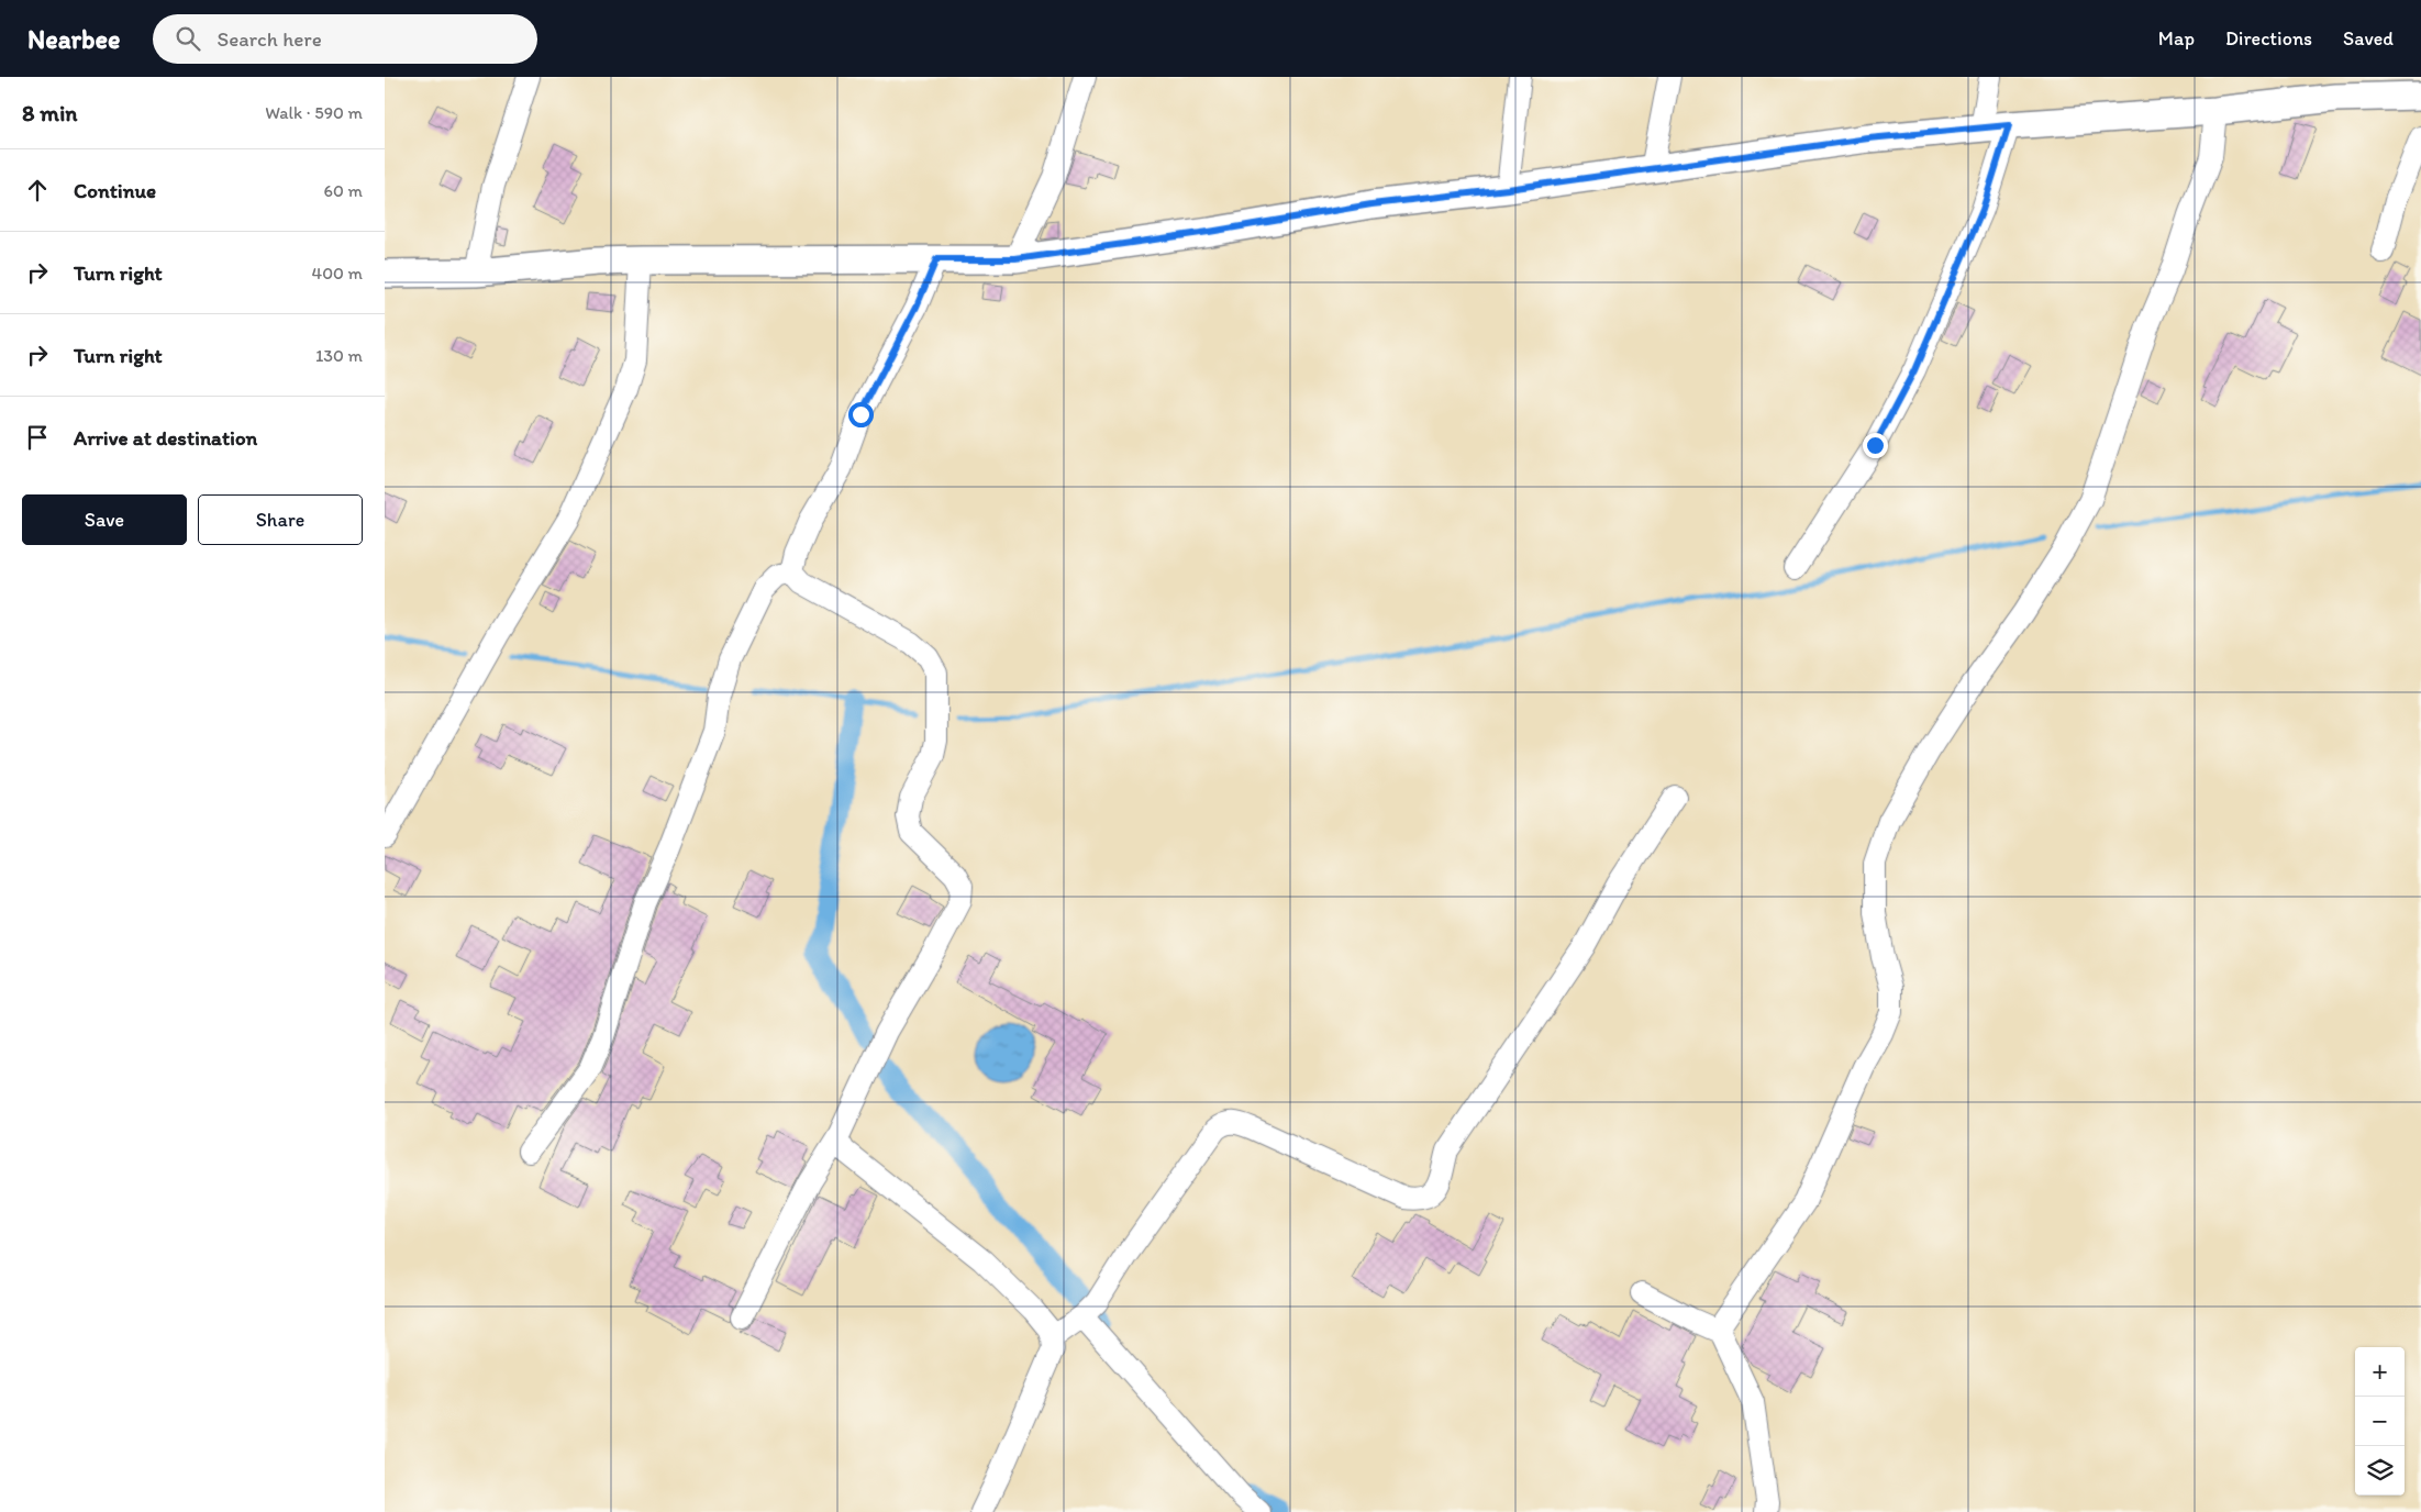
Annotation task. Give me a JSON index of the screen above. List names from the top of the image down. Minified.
{"page":{"header":"Nearbee","search":"Search here","nav":["Map","Directions","Saved"],"heading":["8 min","Walk · 590 m"],"list":[["Continue","60 m"],["Turn right","400 m"],["Turn right","130 m"],"Arrive at destination"],"buttons":["Save","Share"],"map_buttons":["+","−"]}}
